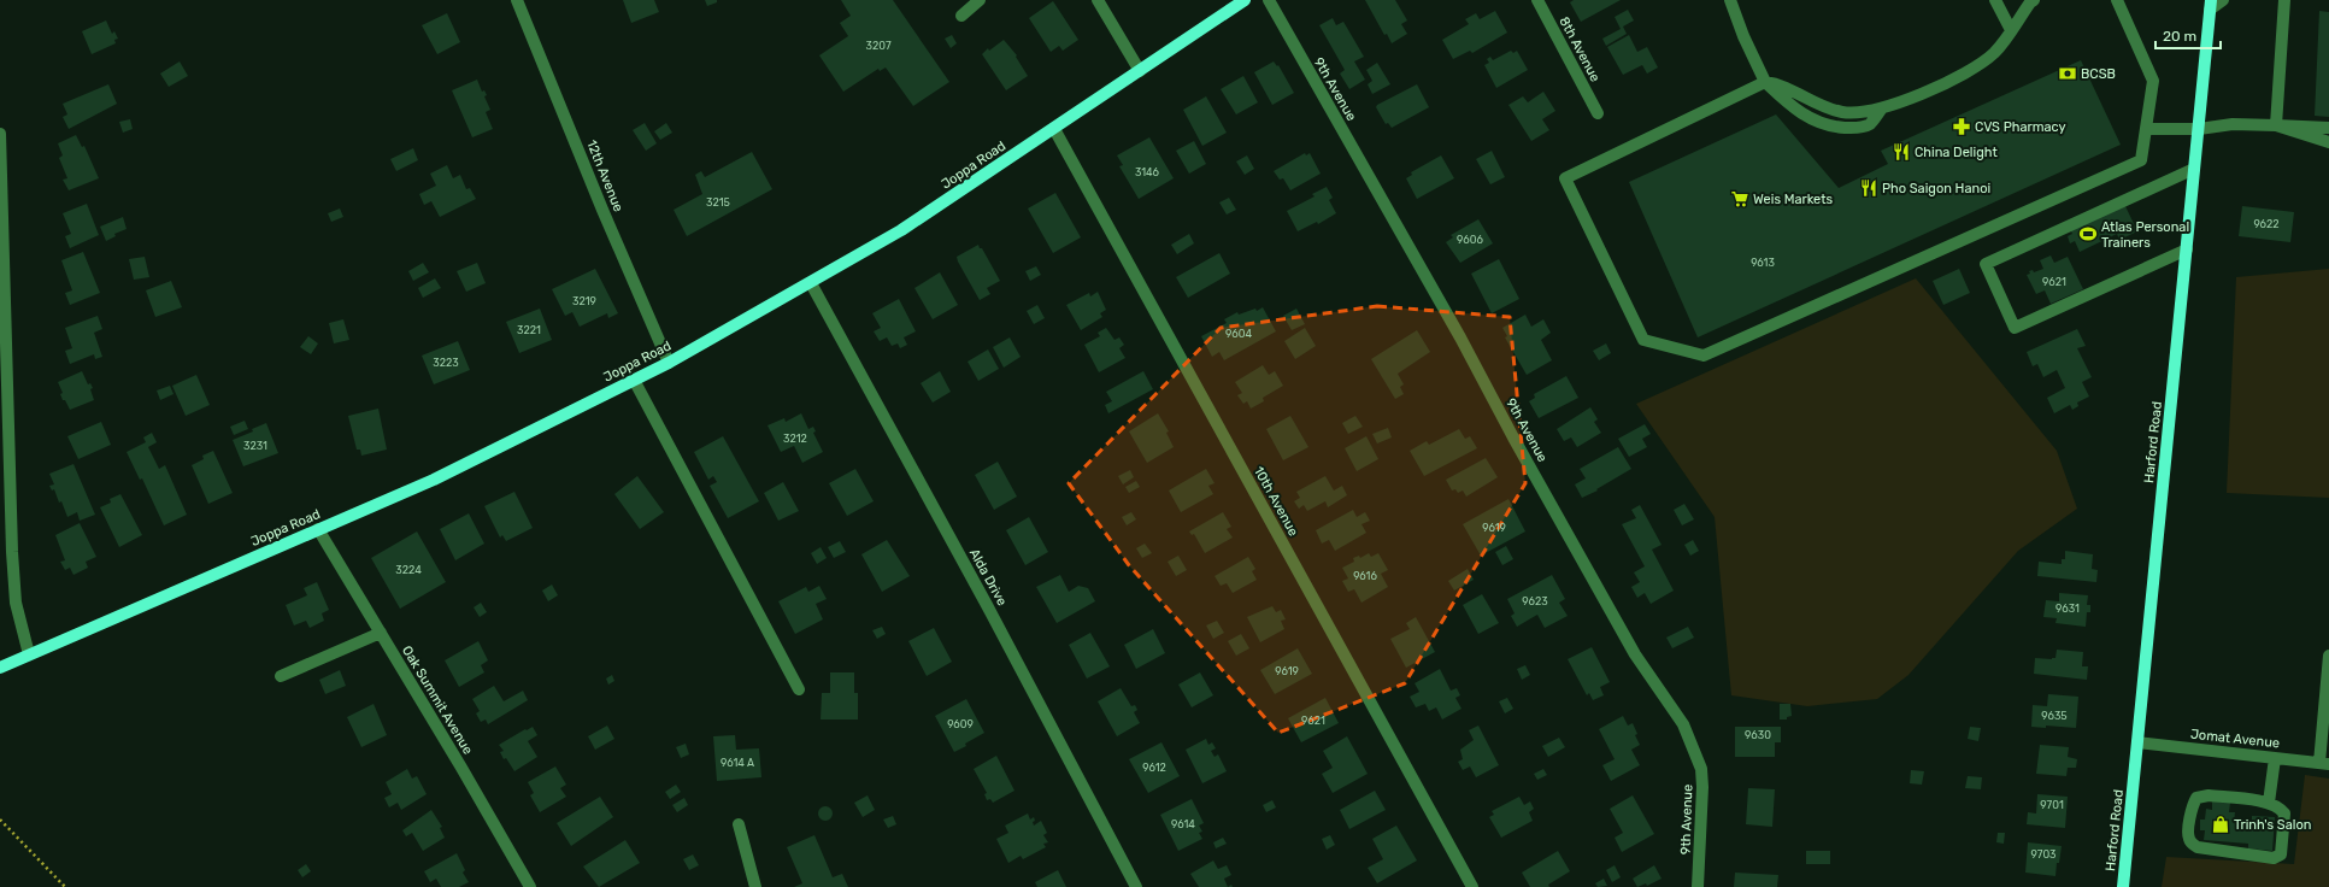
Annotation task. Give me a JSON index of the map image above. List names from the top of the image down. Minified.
{"streets":{"main road":["Joppa Road","Harford Road"],"street":["8th Avenue","9th Avenue","12th Avenue","10th Avenue","Alda Drive","Oak Summit Avenue","Jomat Avenue"]},"crossings":[["Joppa Road","12th Avenue"],["Joppa Road","10th Avenue"],["Joppa Road","Alda Drive"],["Joppa Road","Oak Summit Avenue"],["Harford Road","Jomat Avenue"]],"places":{"bank":["BCSB"],"pharmacy":["CVS Pharmacy"],"restaurant":["China Delight","Pho Saigon Hanoi"],"supermarket":["Weis Markets"],"sports":["Atlas Personal Trainers"],"shop":["Trinh's Salon"]},"house_numbers":["3207","3146","3215","9622","9606","9613","9621","3219","3221","9604","3223","3212","3231","9619","3224","9616","9623","9631","9619","9635","9621","9609","9630","9614 A","9612","9701","9614","9703"],"scale_bar":"20 m"}
